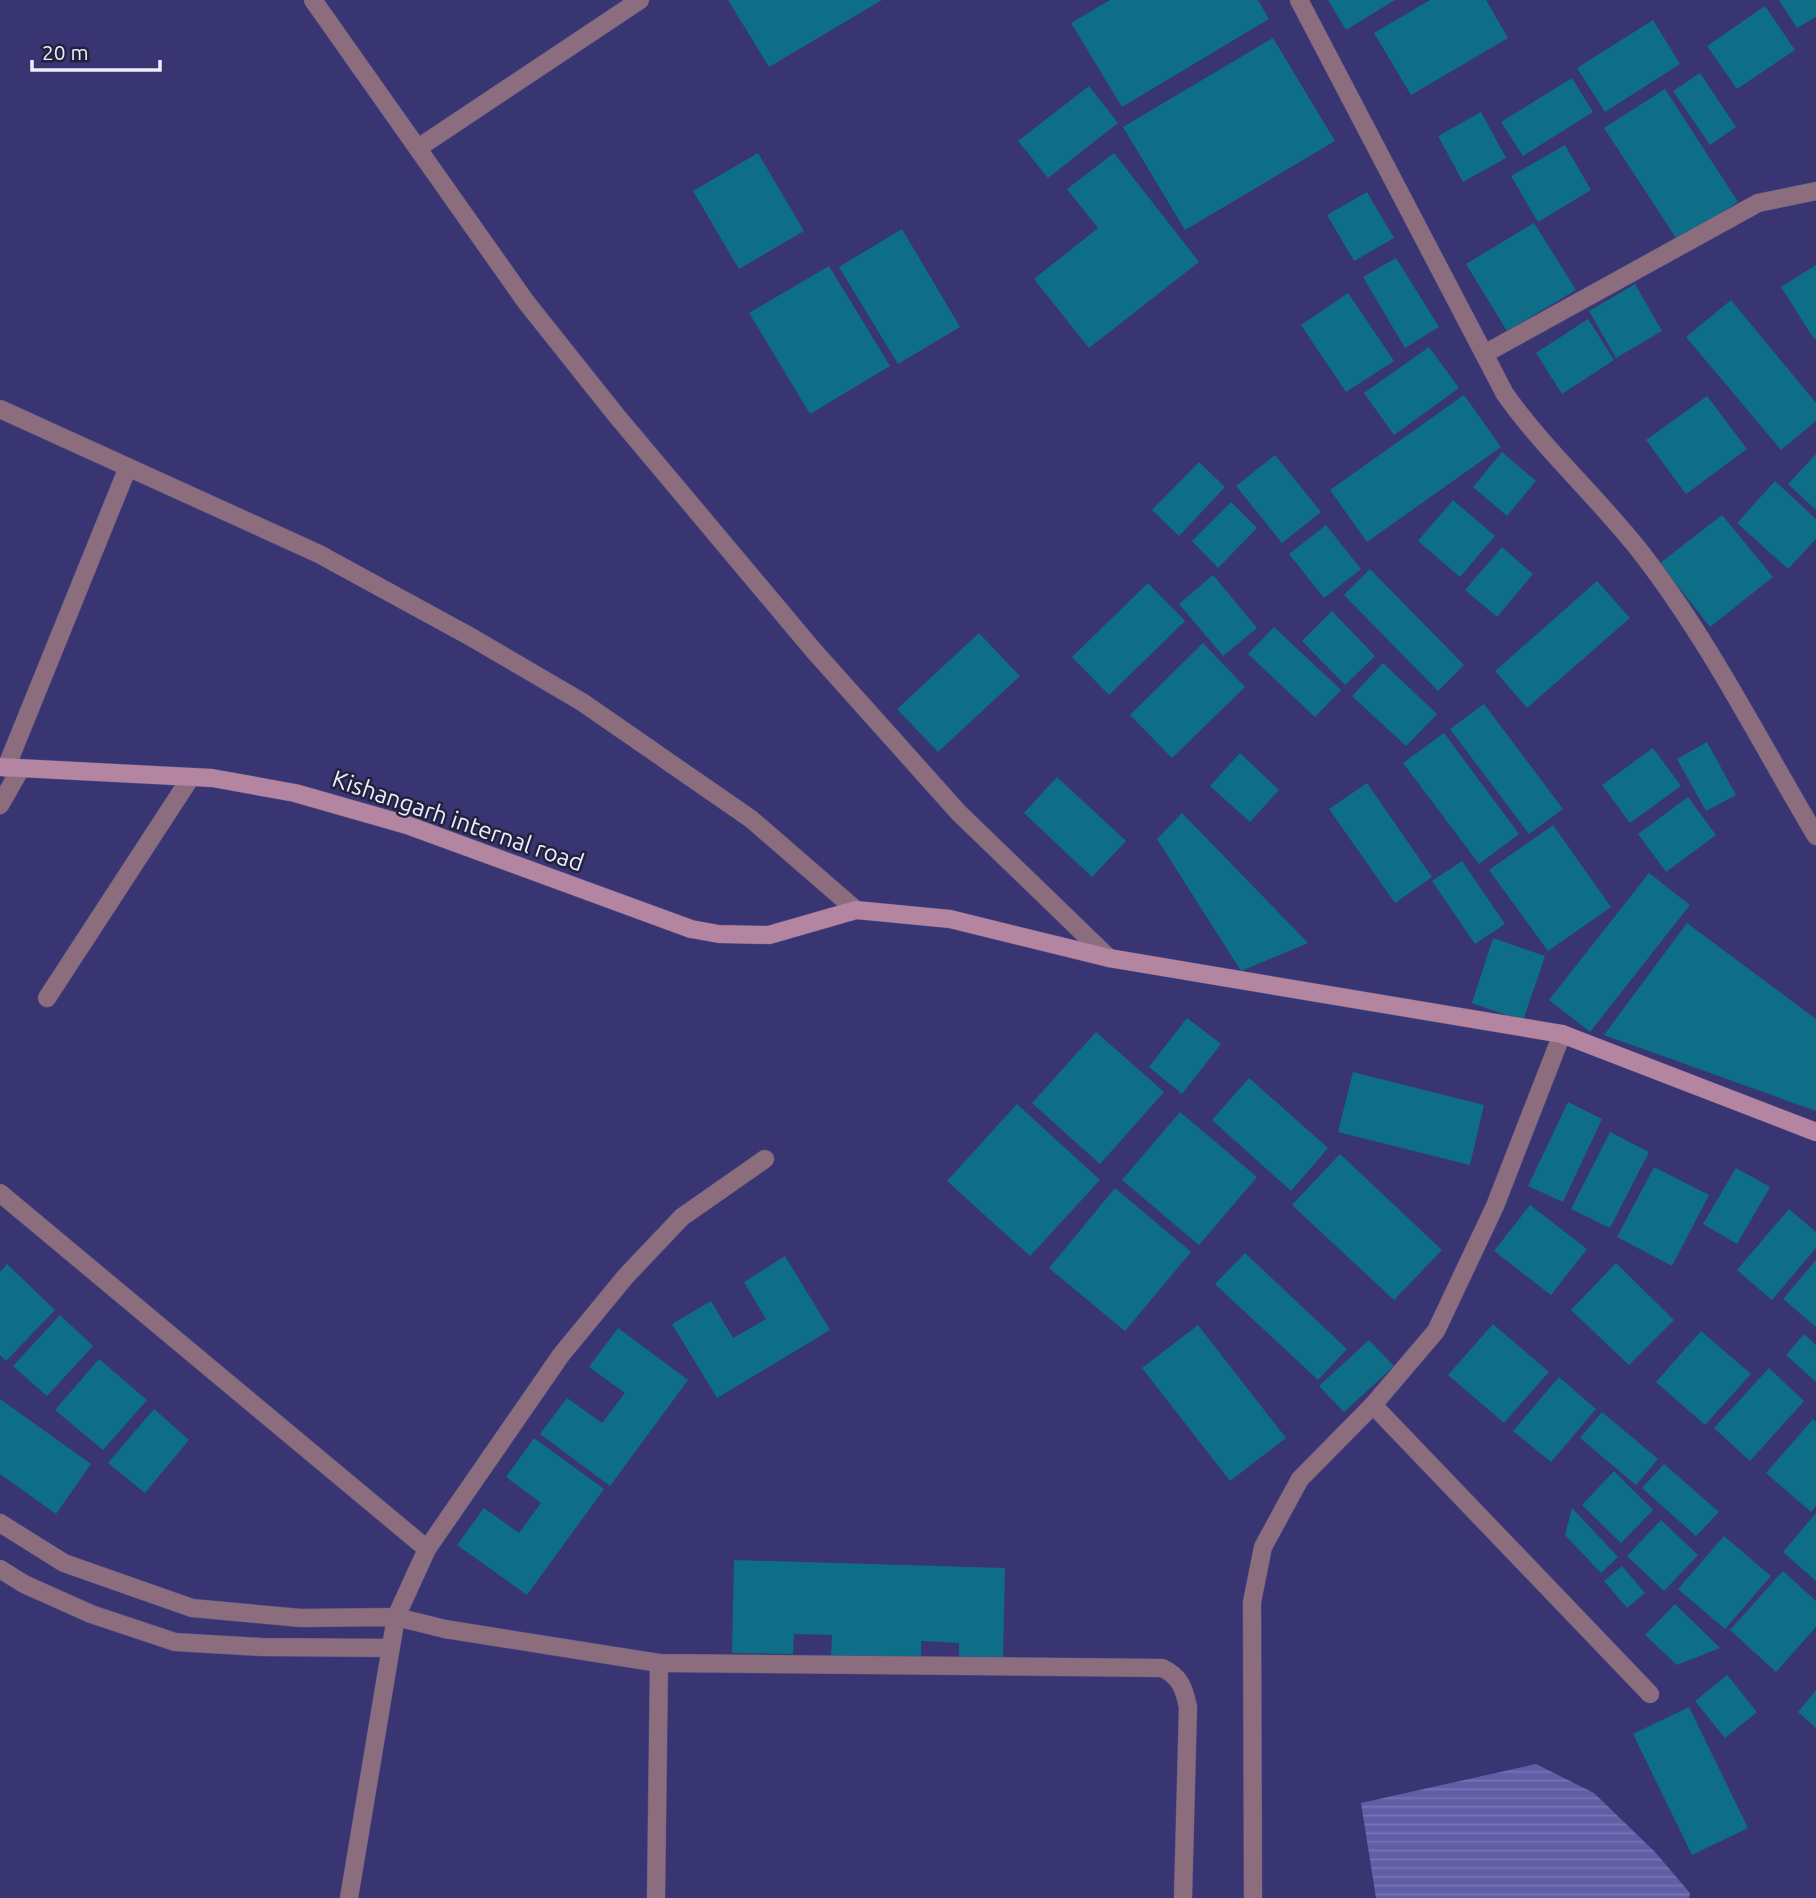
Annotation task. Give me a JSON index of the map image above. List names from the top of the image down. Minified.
{"streets":{"street":["Kishangarh internal road"]},"scale_bar":"20 m"}
